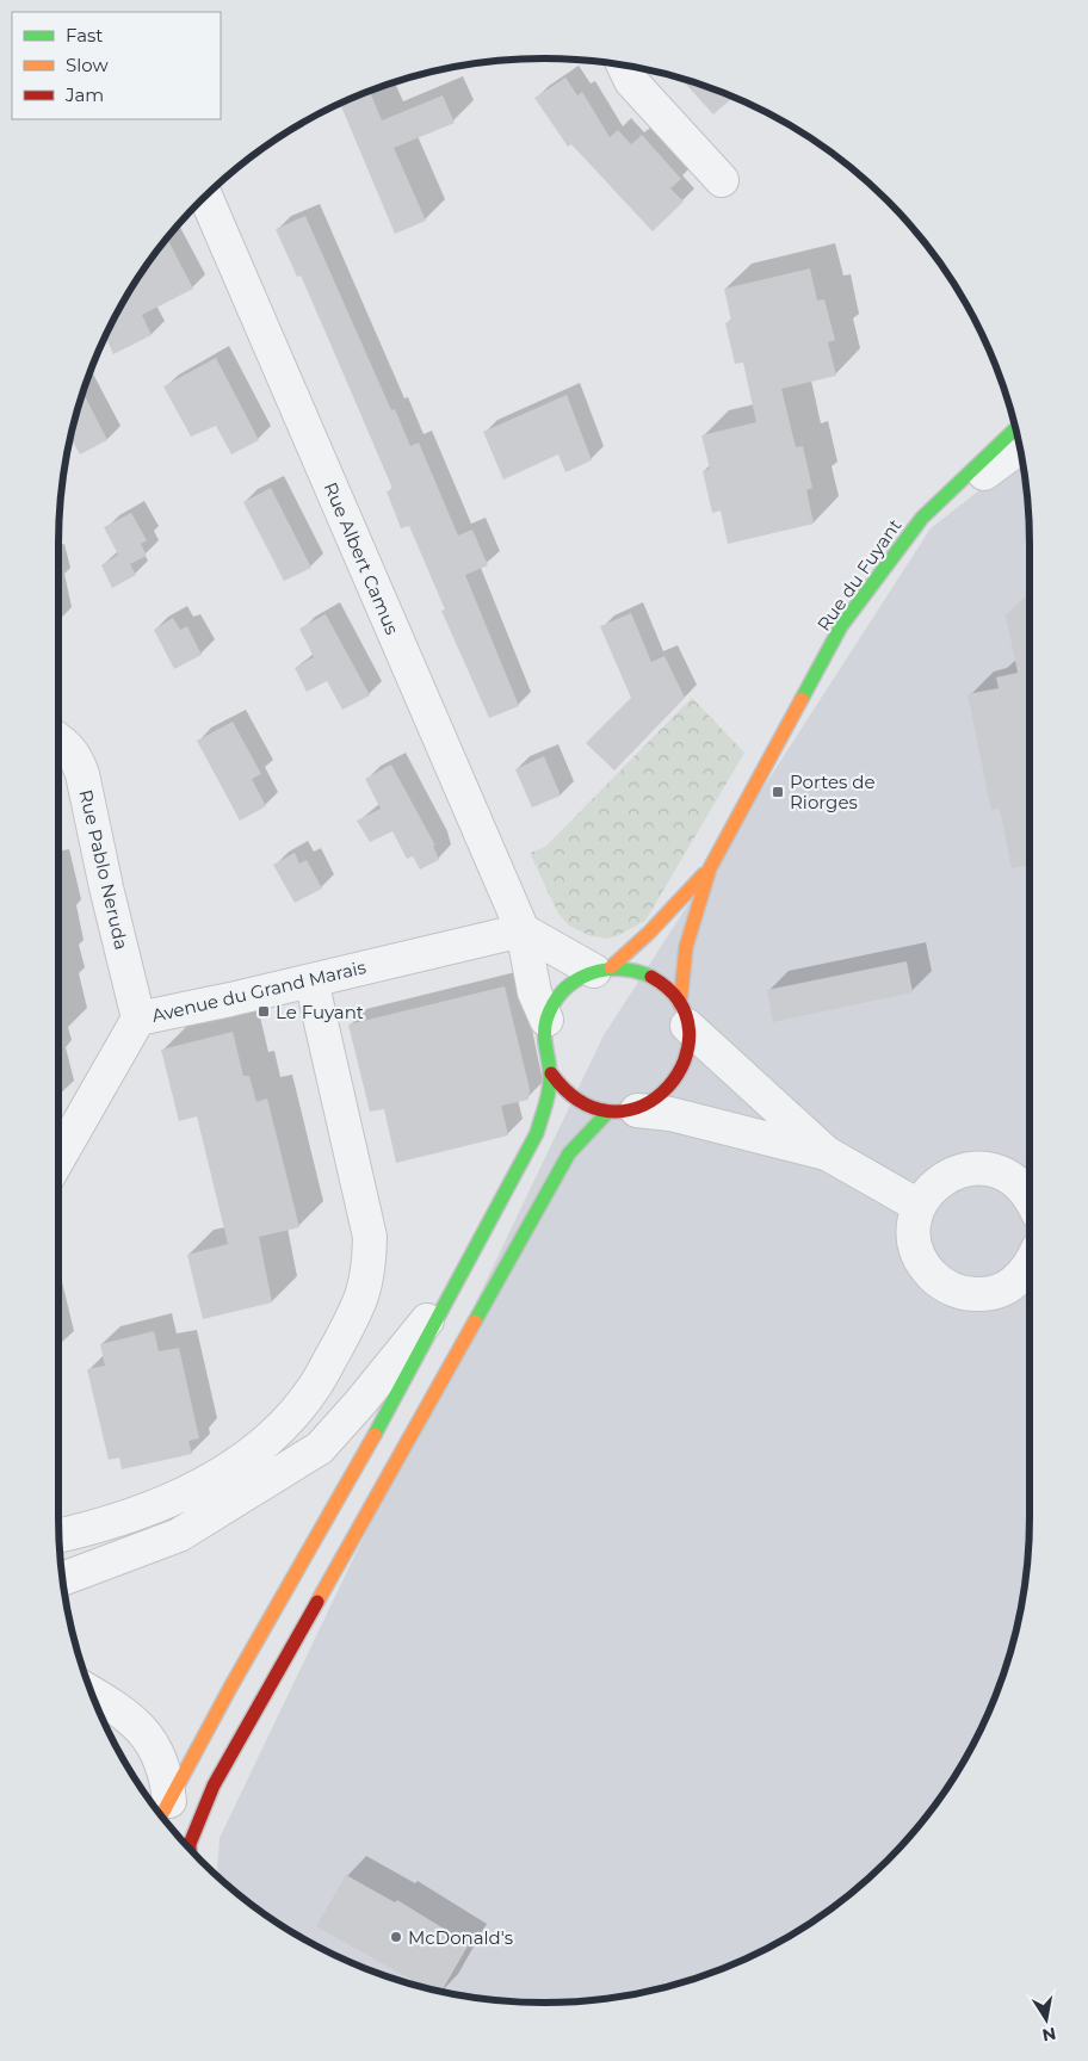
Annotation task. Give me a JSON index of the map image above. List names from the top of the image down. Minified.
{"streets":{"street":["Rue Albert Camus","Rue du Fuyant","Rue Pablo Neruda","Avenue du Grand Marais"]},"crossings":[["Rue Albert Camus","Rue du Fuyant"],["Rue Albert Camus","Avenue du Grand Marais"],["Rue Pablo Neruda","Avenue du Grand Marais"]],"places":{"transit":["Portes de Riorges","Le Fuyant"],"other":["McDonald's"]},"legend":["Fast","Slow","Jam"],"north":"bottom"}
